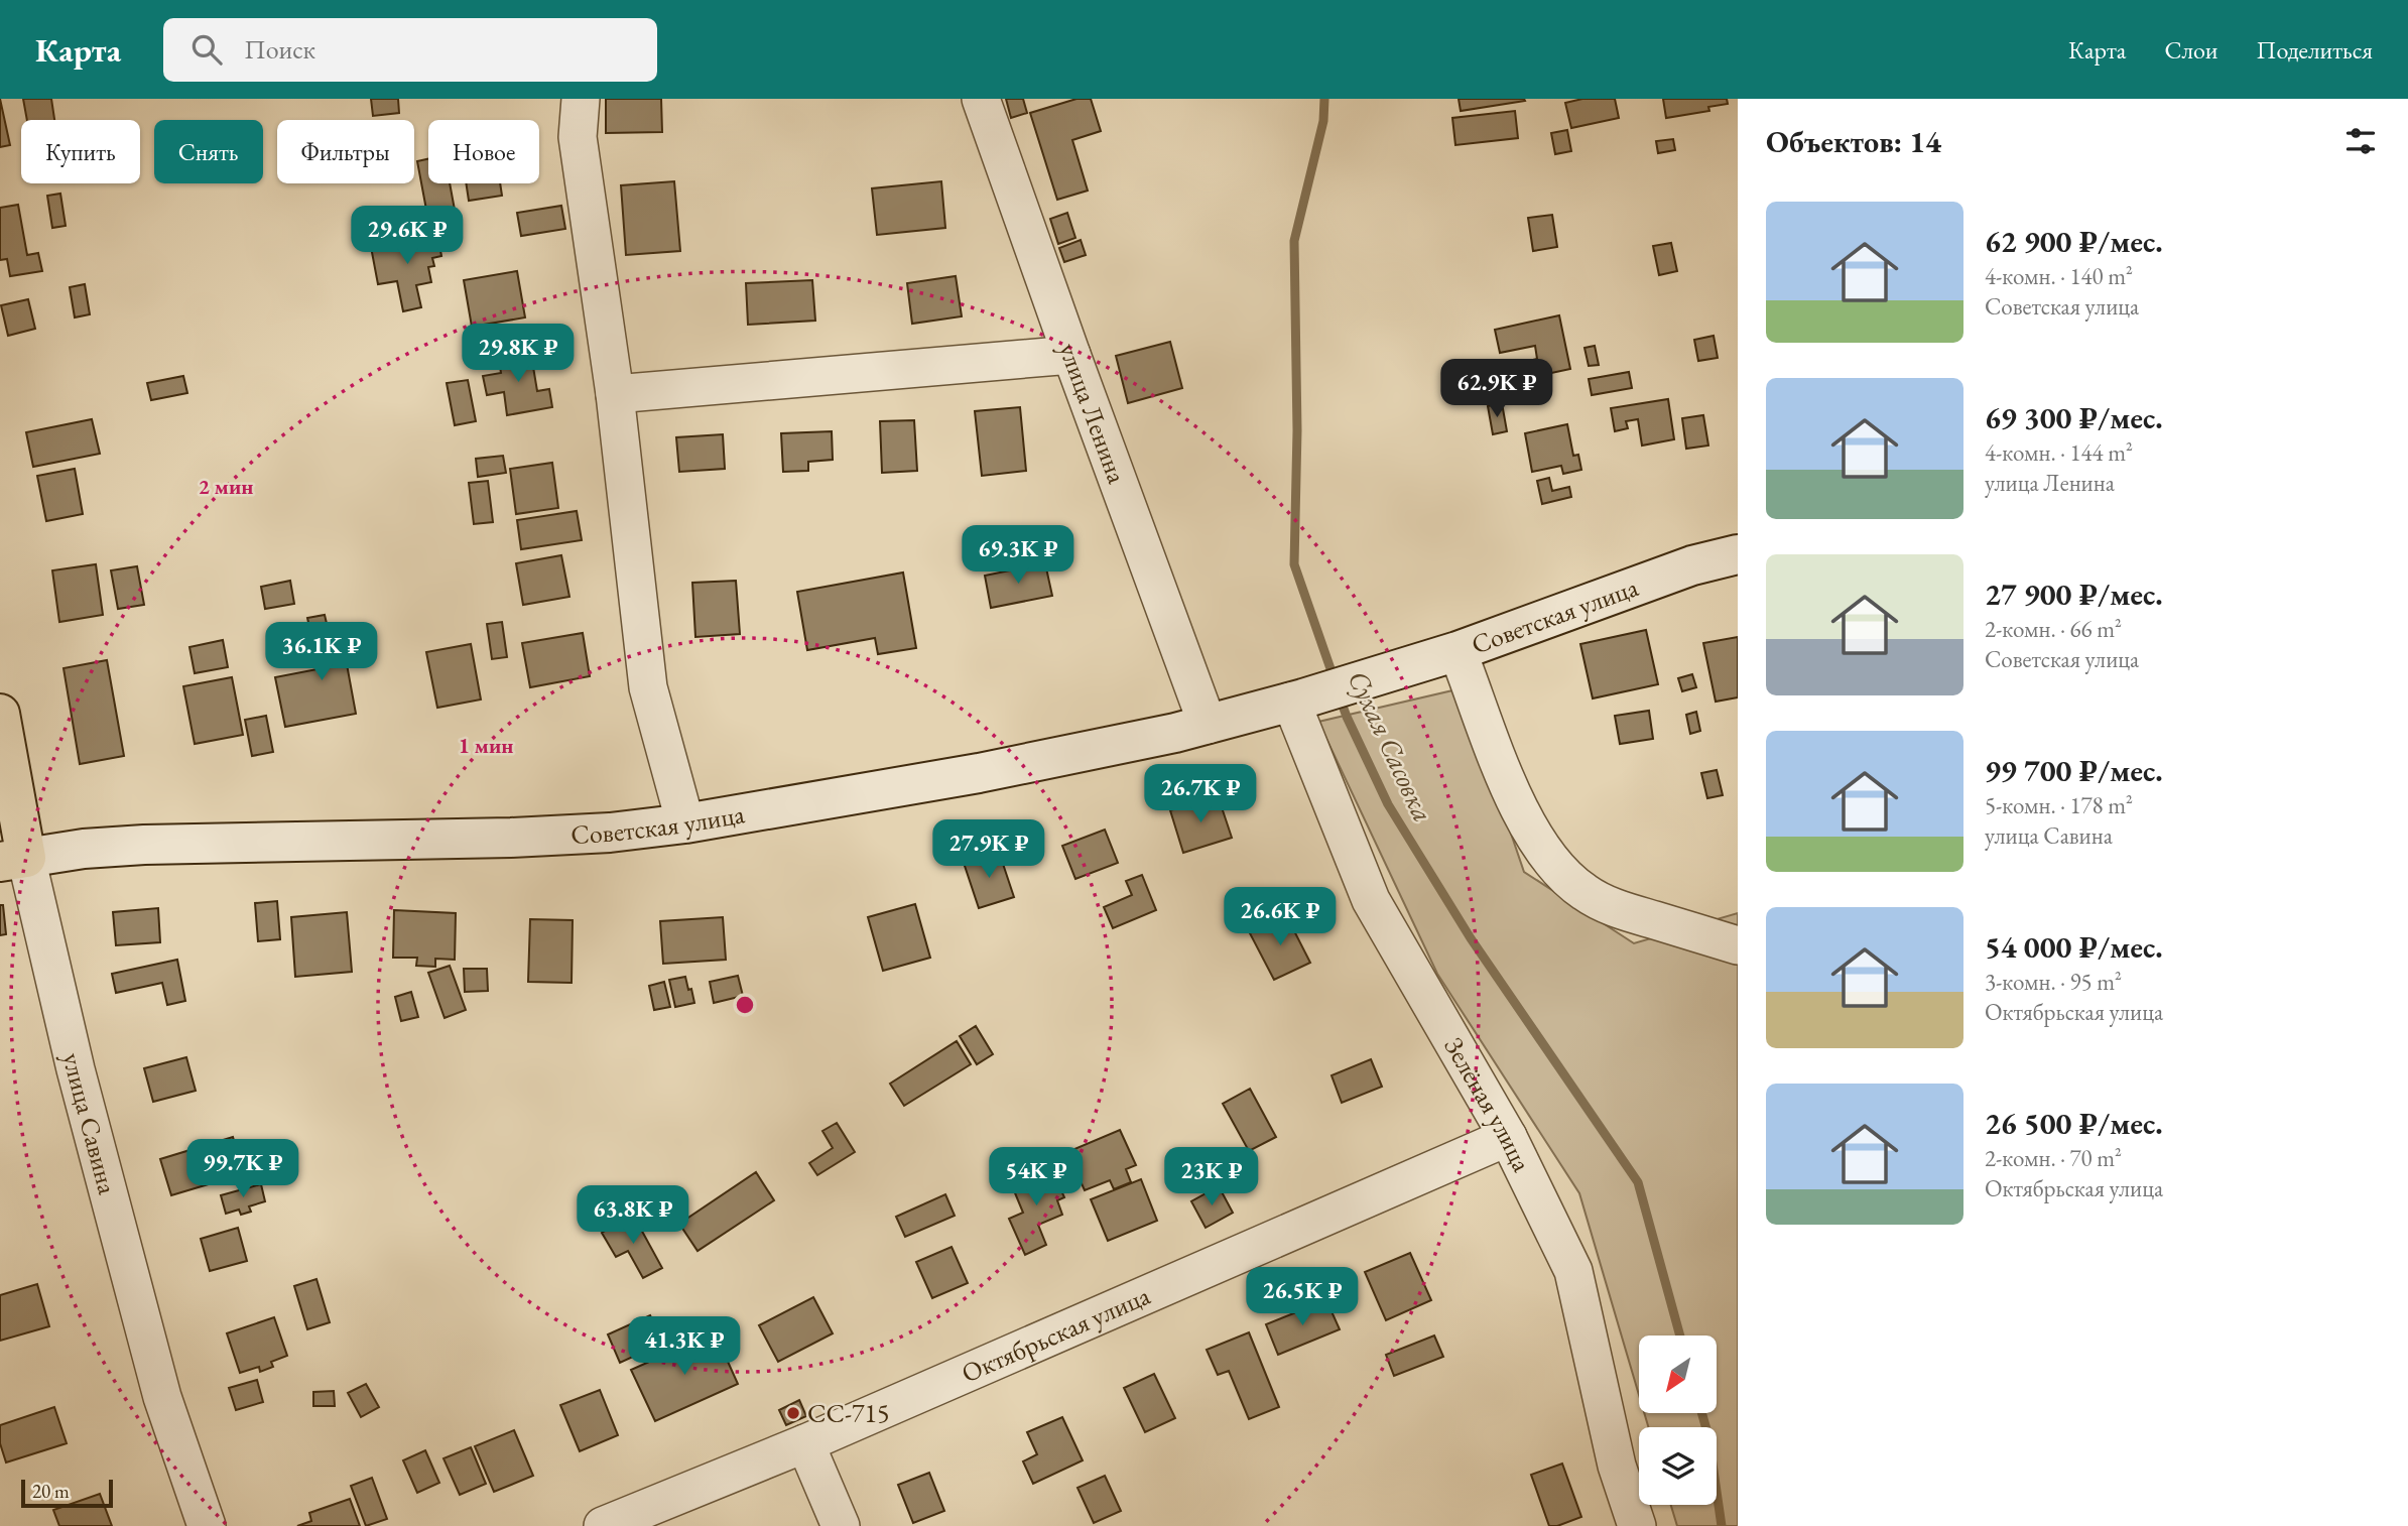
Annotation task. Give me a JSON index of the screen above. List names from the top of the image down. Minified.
{"streets":{"main road":["улица Савина"],"street":["улица Ленина","Советская улица","Зелёная улица","Октябрьская улица"]},"crossings":[["улица Ленина","Советская улица"],["Советская улица","Зелёная улица"],["Советская улица","улица Савина"],["Зелёная улица","Октябрьская улица"]],"water":["Сухая Сасовка"],"places":["СС-715"],"scale_bar":"20 m","north":"bottom left","page":{"header":"Карта","search":"Поиск","nav":["Карта","Слои","Поделиться"],"heading":"Объектов: 14","chip":["Купить","Снять","Фильтры","Новое"],"list":[{"name":"62 900 ₽/мес.","note":"4-комн. · 140 m² · Советская улица"},{"name":"69 300 ₽/мес.","note":"4-комн. · 144 m² · улица Ленина"},{"name":"27 900 ₽/мес.","note":"2-комн. · 66 m² · Советская улица"},{"name":"99 700 ₽/мес.","note":"5-комн. · 178 m² · улица Савина"},{"name":"54 000 ₽/мес.","note":"3-комн. · 95 m² · Октябрьская улица"},{"name":"26 500 ₽/мес.","note":"2-комн. · 70 m² · Октябрьская улица"}],"price":["29.6K ₽","29.8K ₽","62.9K ₽","69.3K ₽","36.1K ₽","26.7K ₽","27.9K ₽","26.6K ₽","99.7K ₽","54K ₽","23K ₽","63.8K ₽","26.5K ₽","41.3K ₽"],"scale":"20 m"},"rings":["2 мин","1 мин"]}
